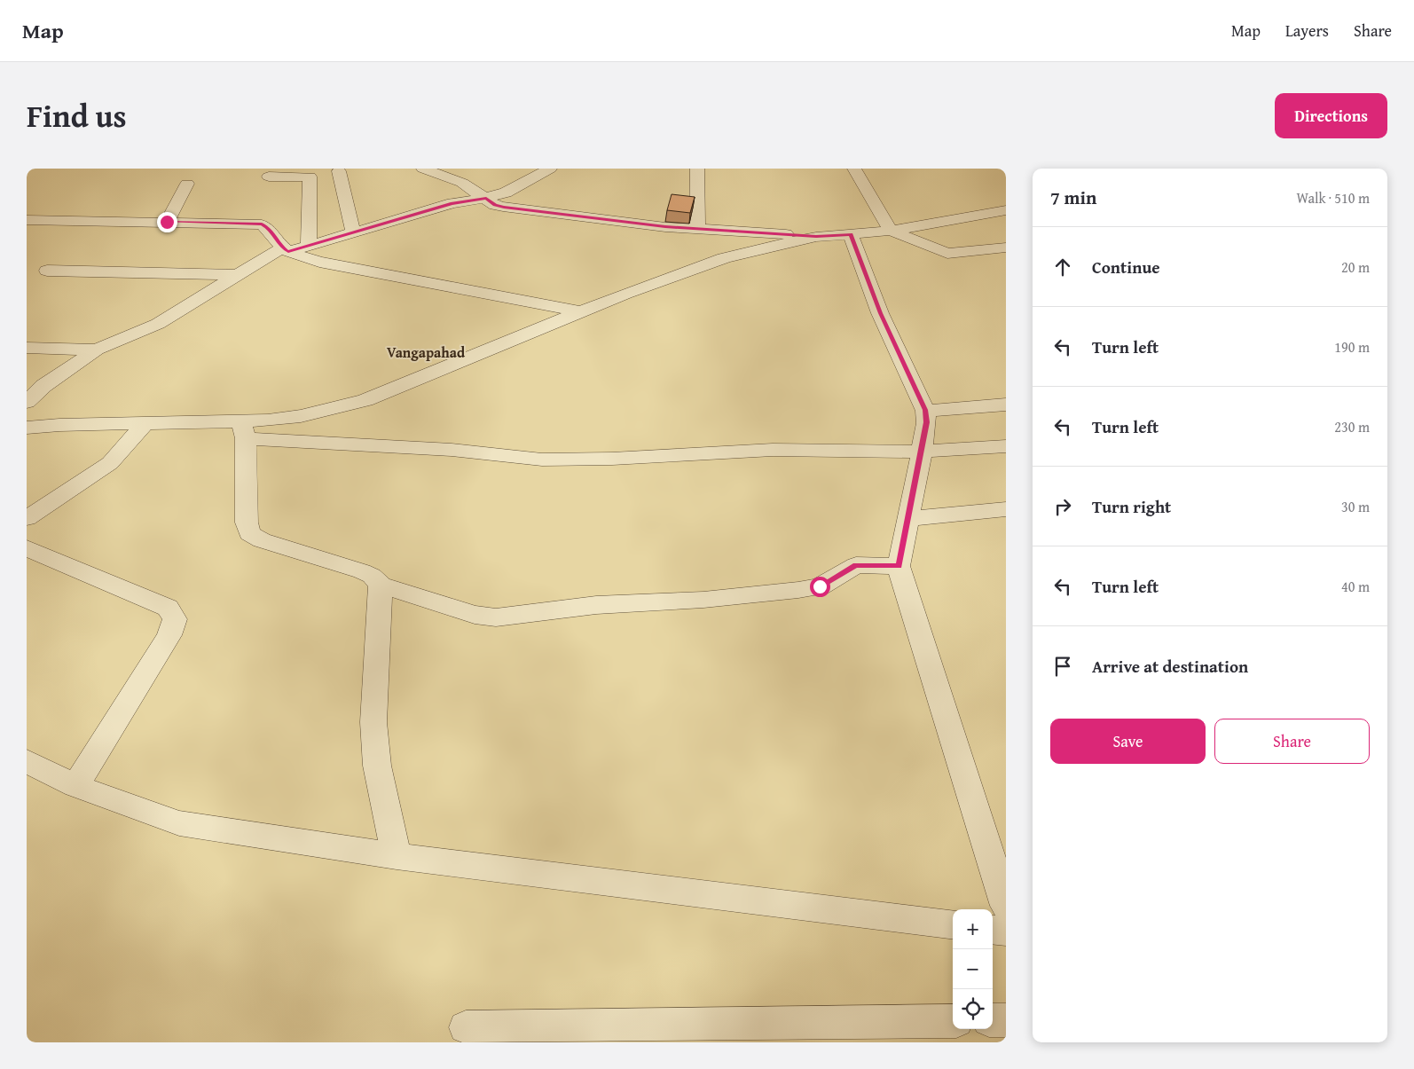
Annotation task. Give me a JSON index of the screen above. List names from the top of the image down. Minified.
{"districts":["Vangapahad"],"page":{"header":"Map","nav":["Map","Layers","Share"],"title":"Find us","buttons":["Directions",["Save","Share"]],"heading":["7 min","Walk · 510 m"],"list":[["Continue","20 m"],["Turn left","190 m"],["Turn left","230 m"],["Turn right","30 m"],["Turn left","40 m"],"Arrive at destination"],"map_buttons":["+","−"]}}
